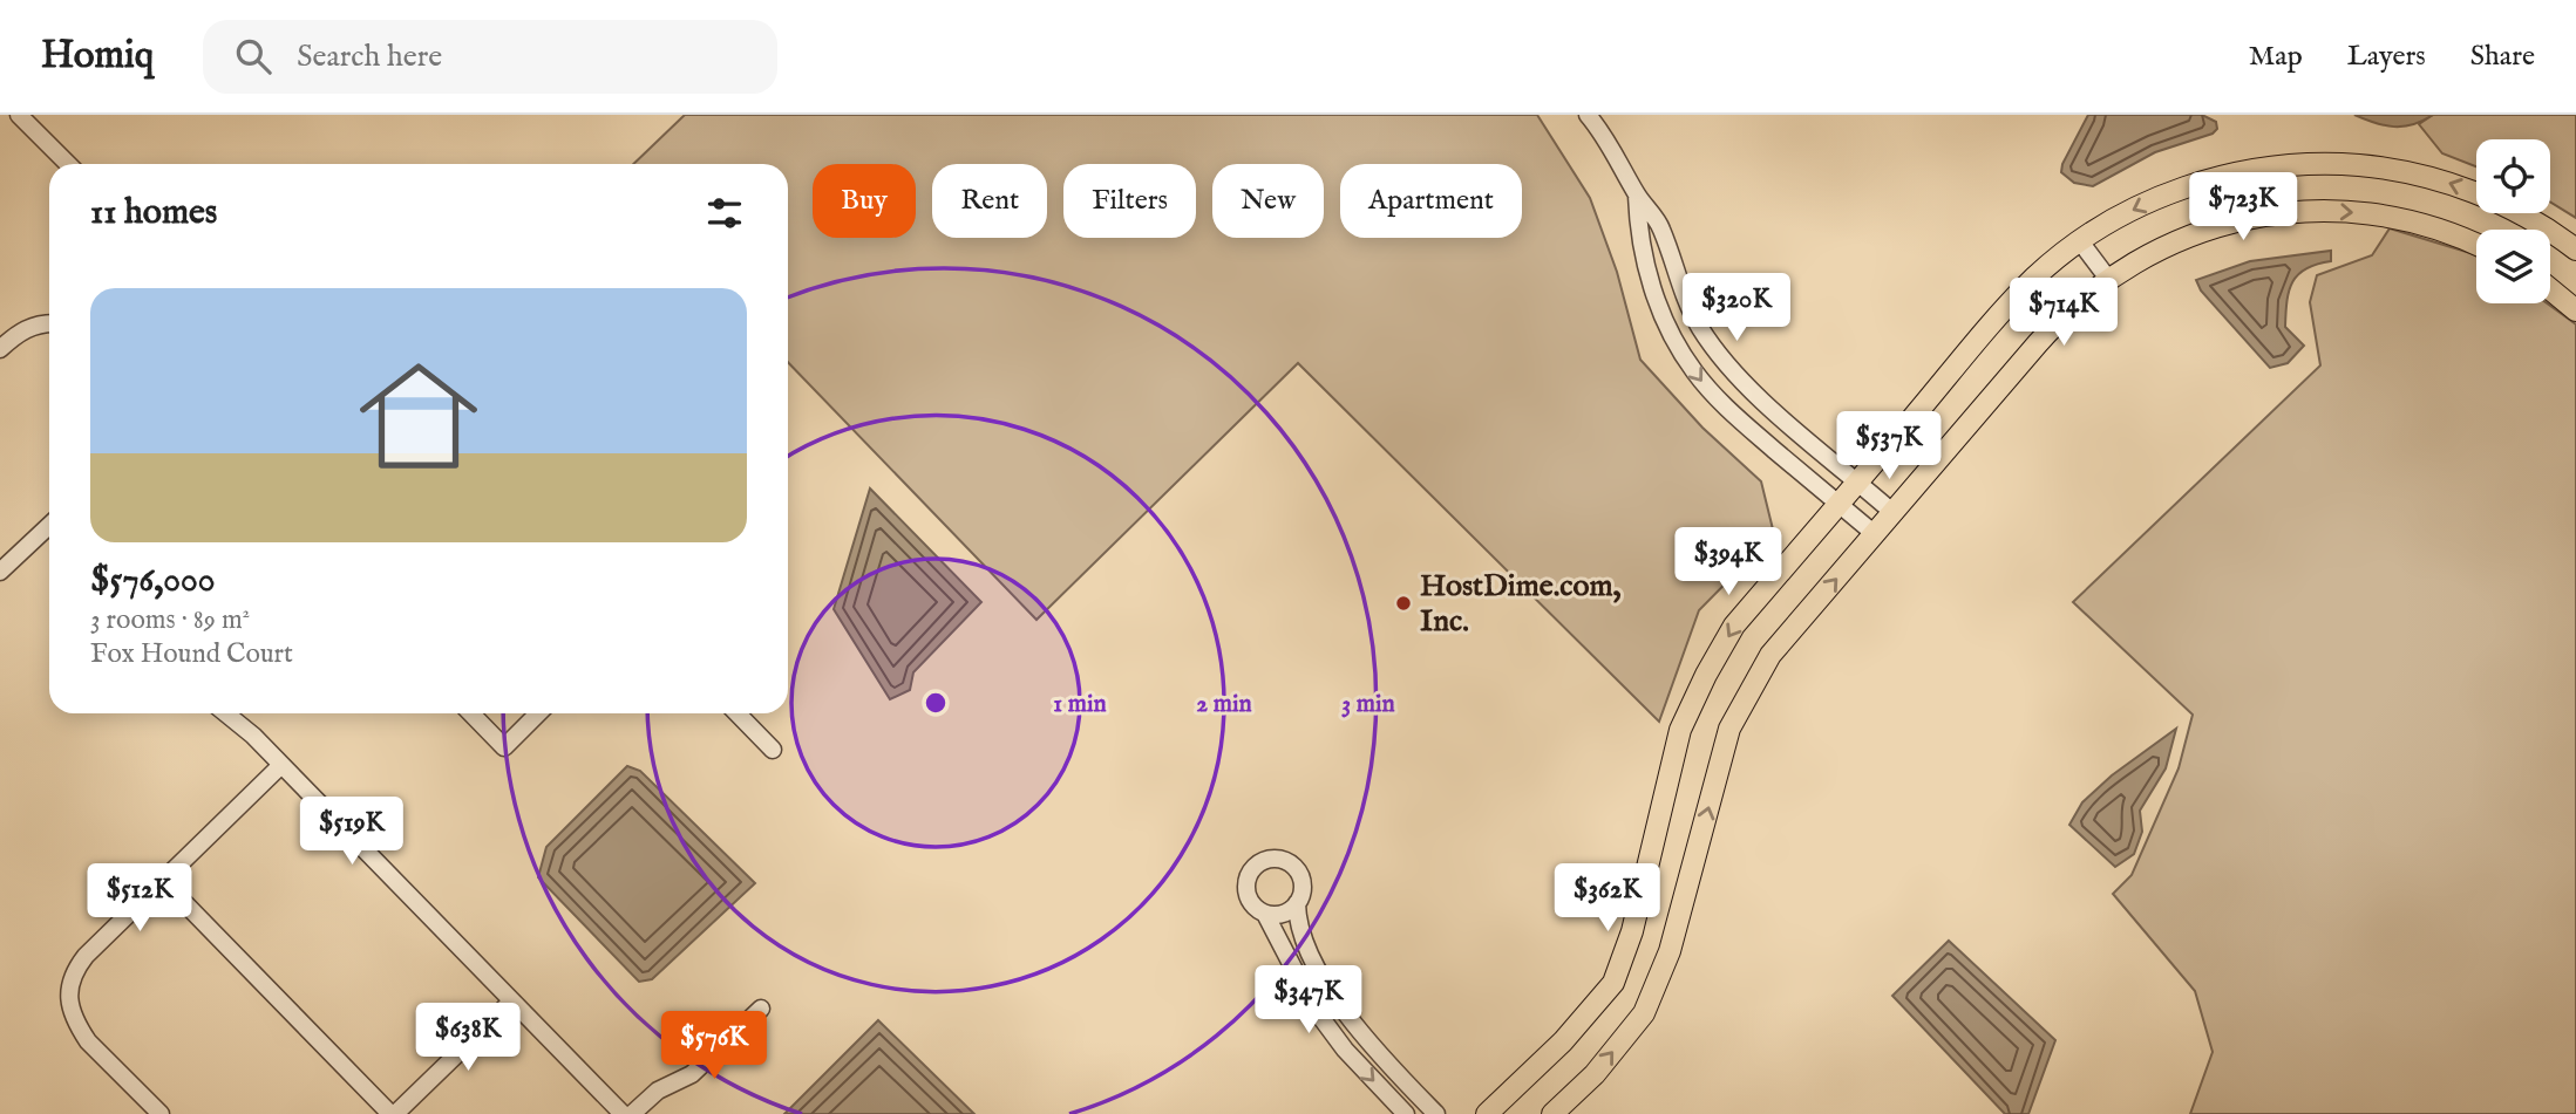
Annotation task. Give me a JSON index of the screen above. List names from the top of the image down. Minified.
{"places":["HostDime.com, Inc."],"page":{"header":"Homiq","search":"Search here","nav":["Map","Layers","Share"],"chip":["Buy","Rent","Filters","New","Apartment"],"heading":"11 homes","price":["$723K","$320K","$714K","$537K","$394K","$519K","$512K","$362K","$347K","$638K","$576K"],"list":[{"name":"$576,000","note":"3 rooms · 89 m² · Fox Hound Court"}]},"rings":["1 min","2 min","3 min"]}
